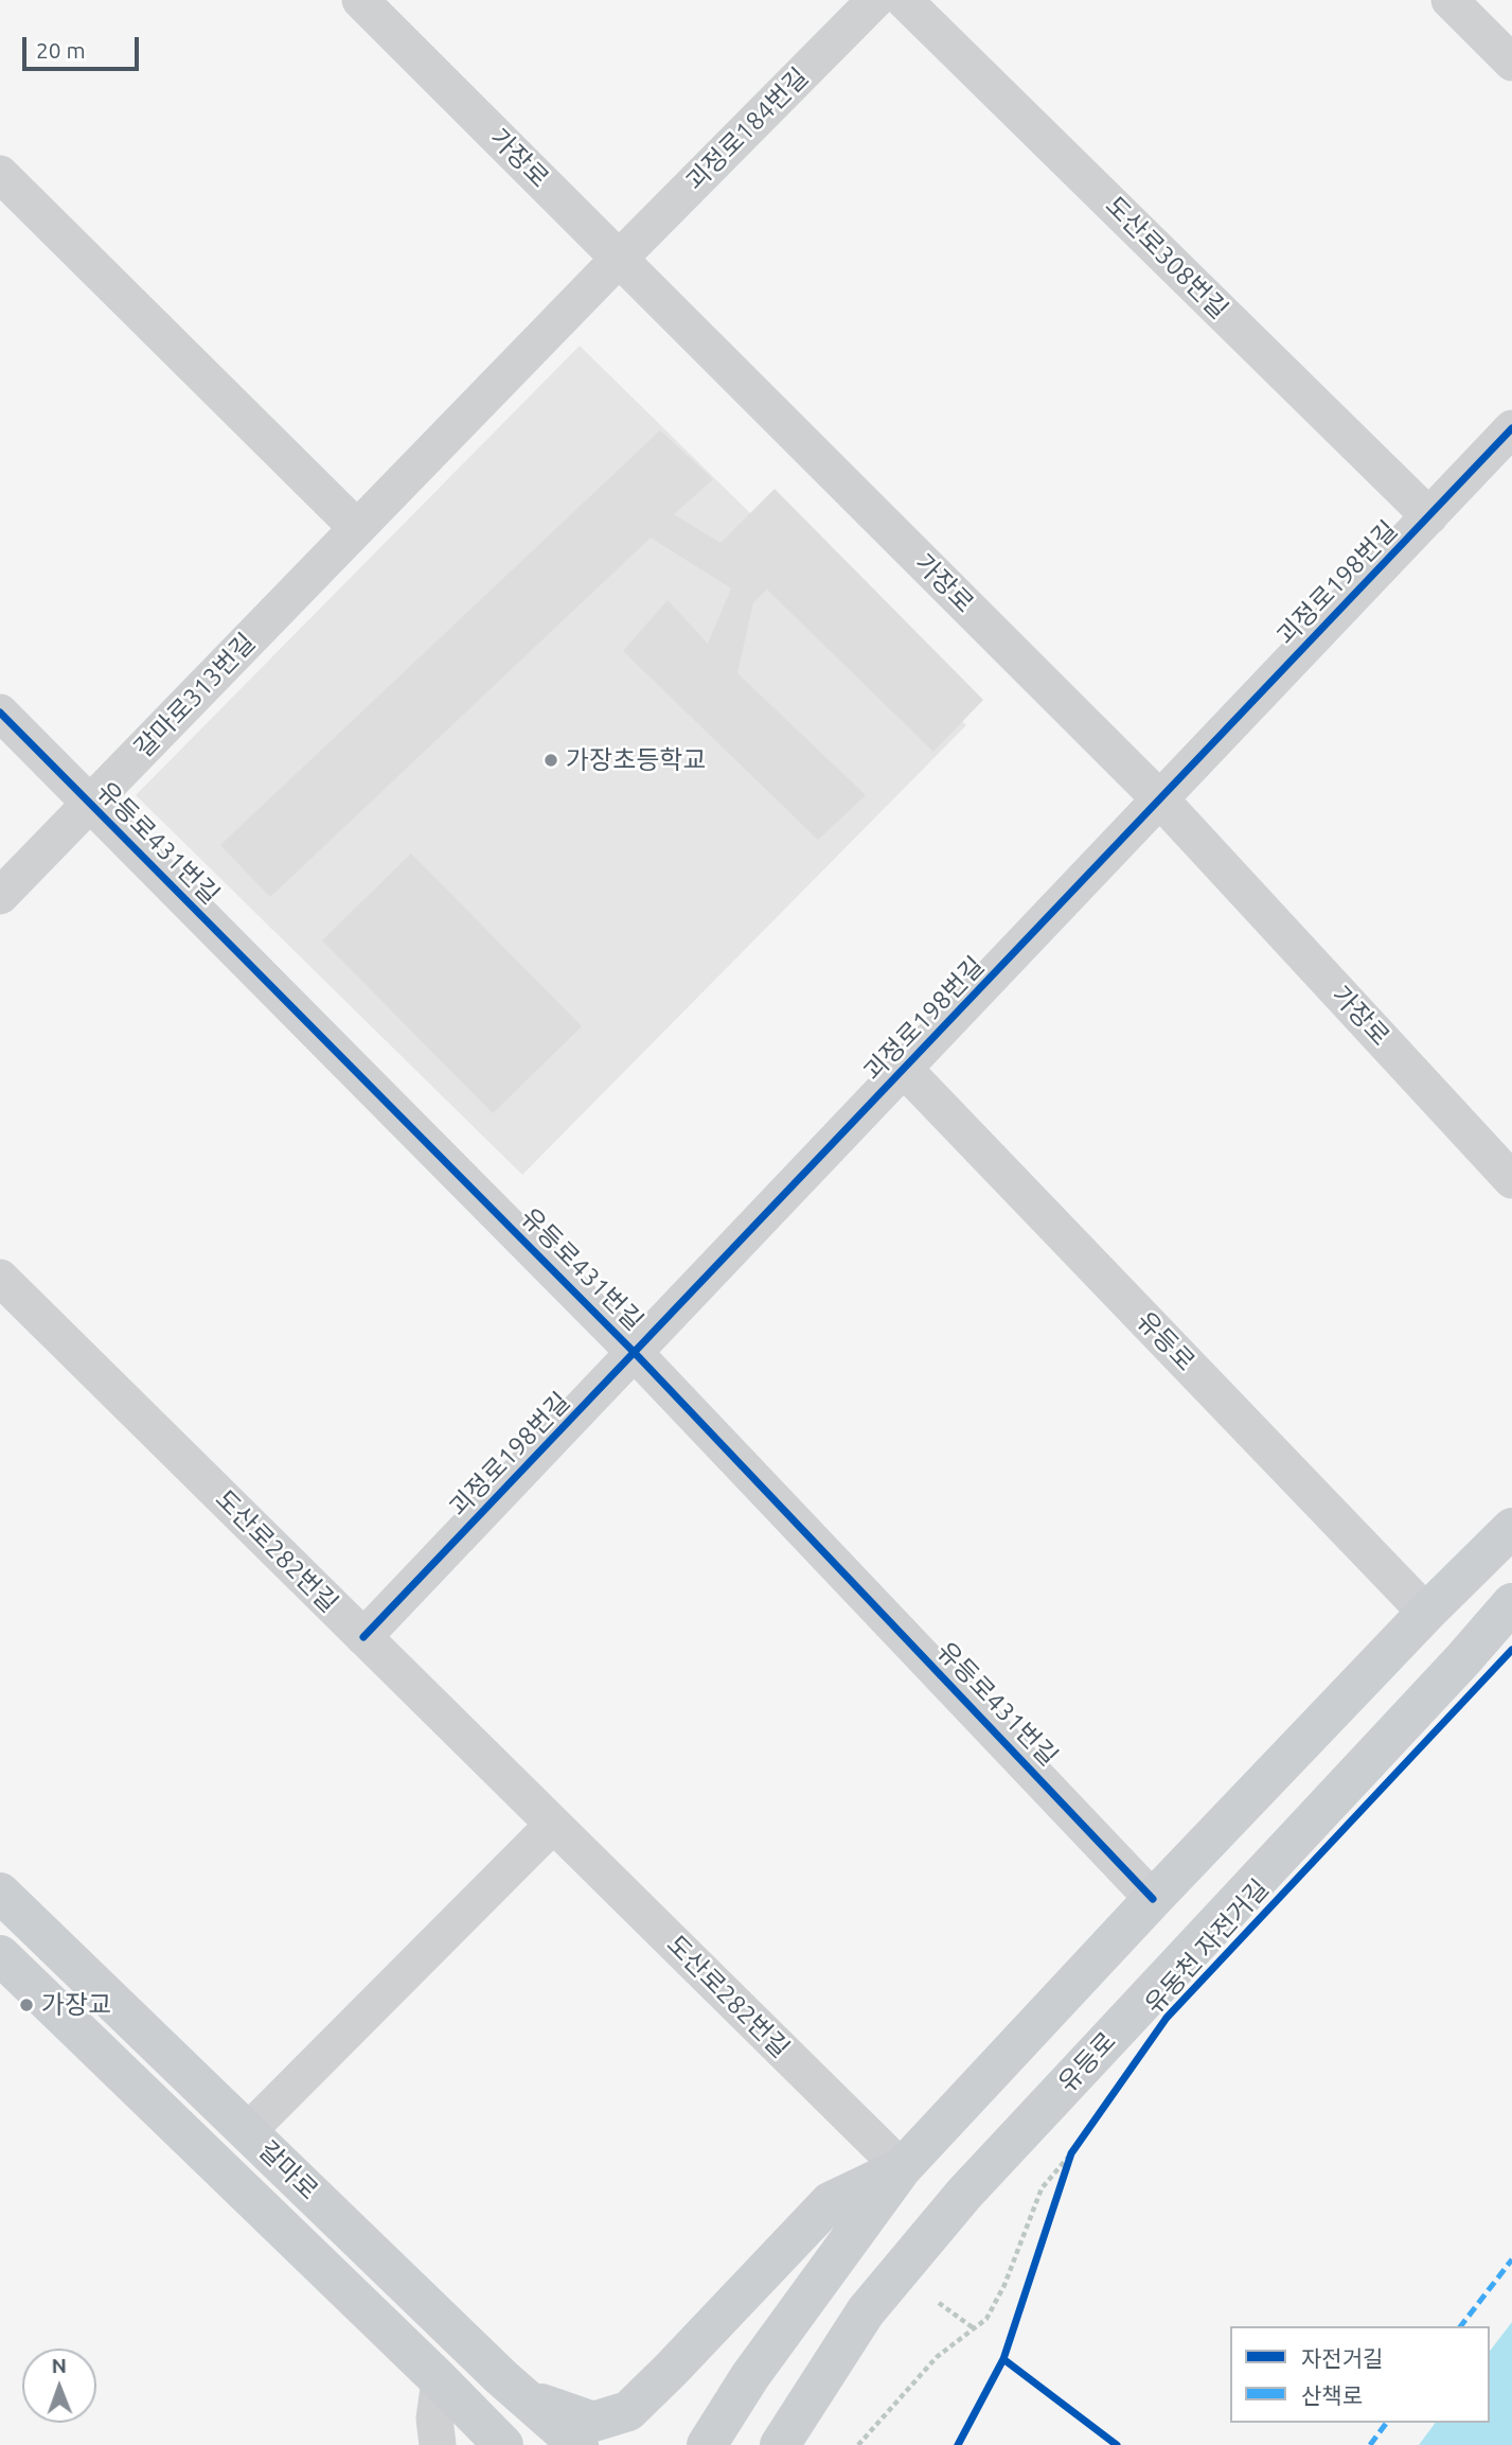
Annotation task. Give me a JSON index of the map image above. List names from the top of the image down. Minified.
{"streets":{"main road":["유등로","갈마로"],"street":["괴정로184번길","가장로","도산로308번길","괴정로198번길","갈마로313번길","유등로431번길","도산로282번길"],"cycle path":["유동천 자전거길"]},"crossings":[["괴정로184번길","가장로"],["괴정로184번길","갈마로313번길"],["가장로","괴정로198번길"],["가장로","갈마로313번길"],["도산로308번길","괴정로198번길"],["괴정로198번길","유등로431번길"],["괴정로198번길","유등로"],["괴정로198번길","도산로282번길"],["갈마로313번길","유등로431번길"]],"places":["가장초등학교","가장교"],"legend":["자전거길","산책로"],"scale_bar":"20 m","north":"top"}
